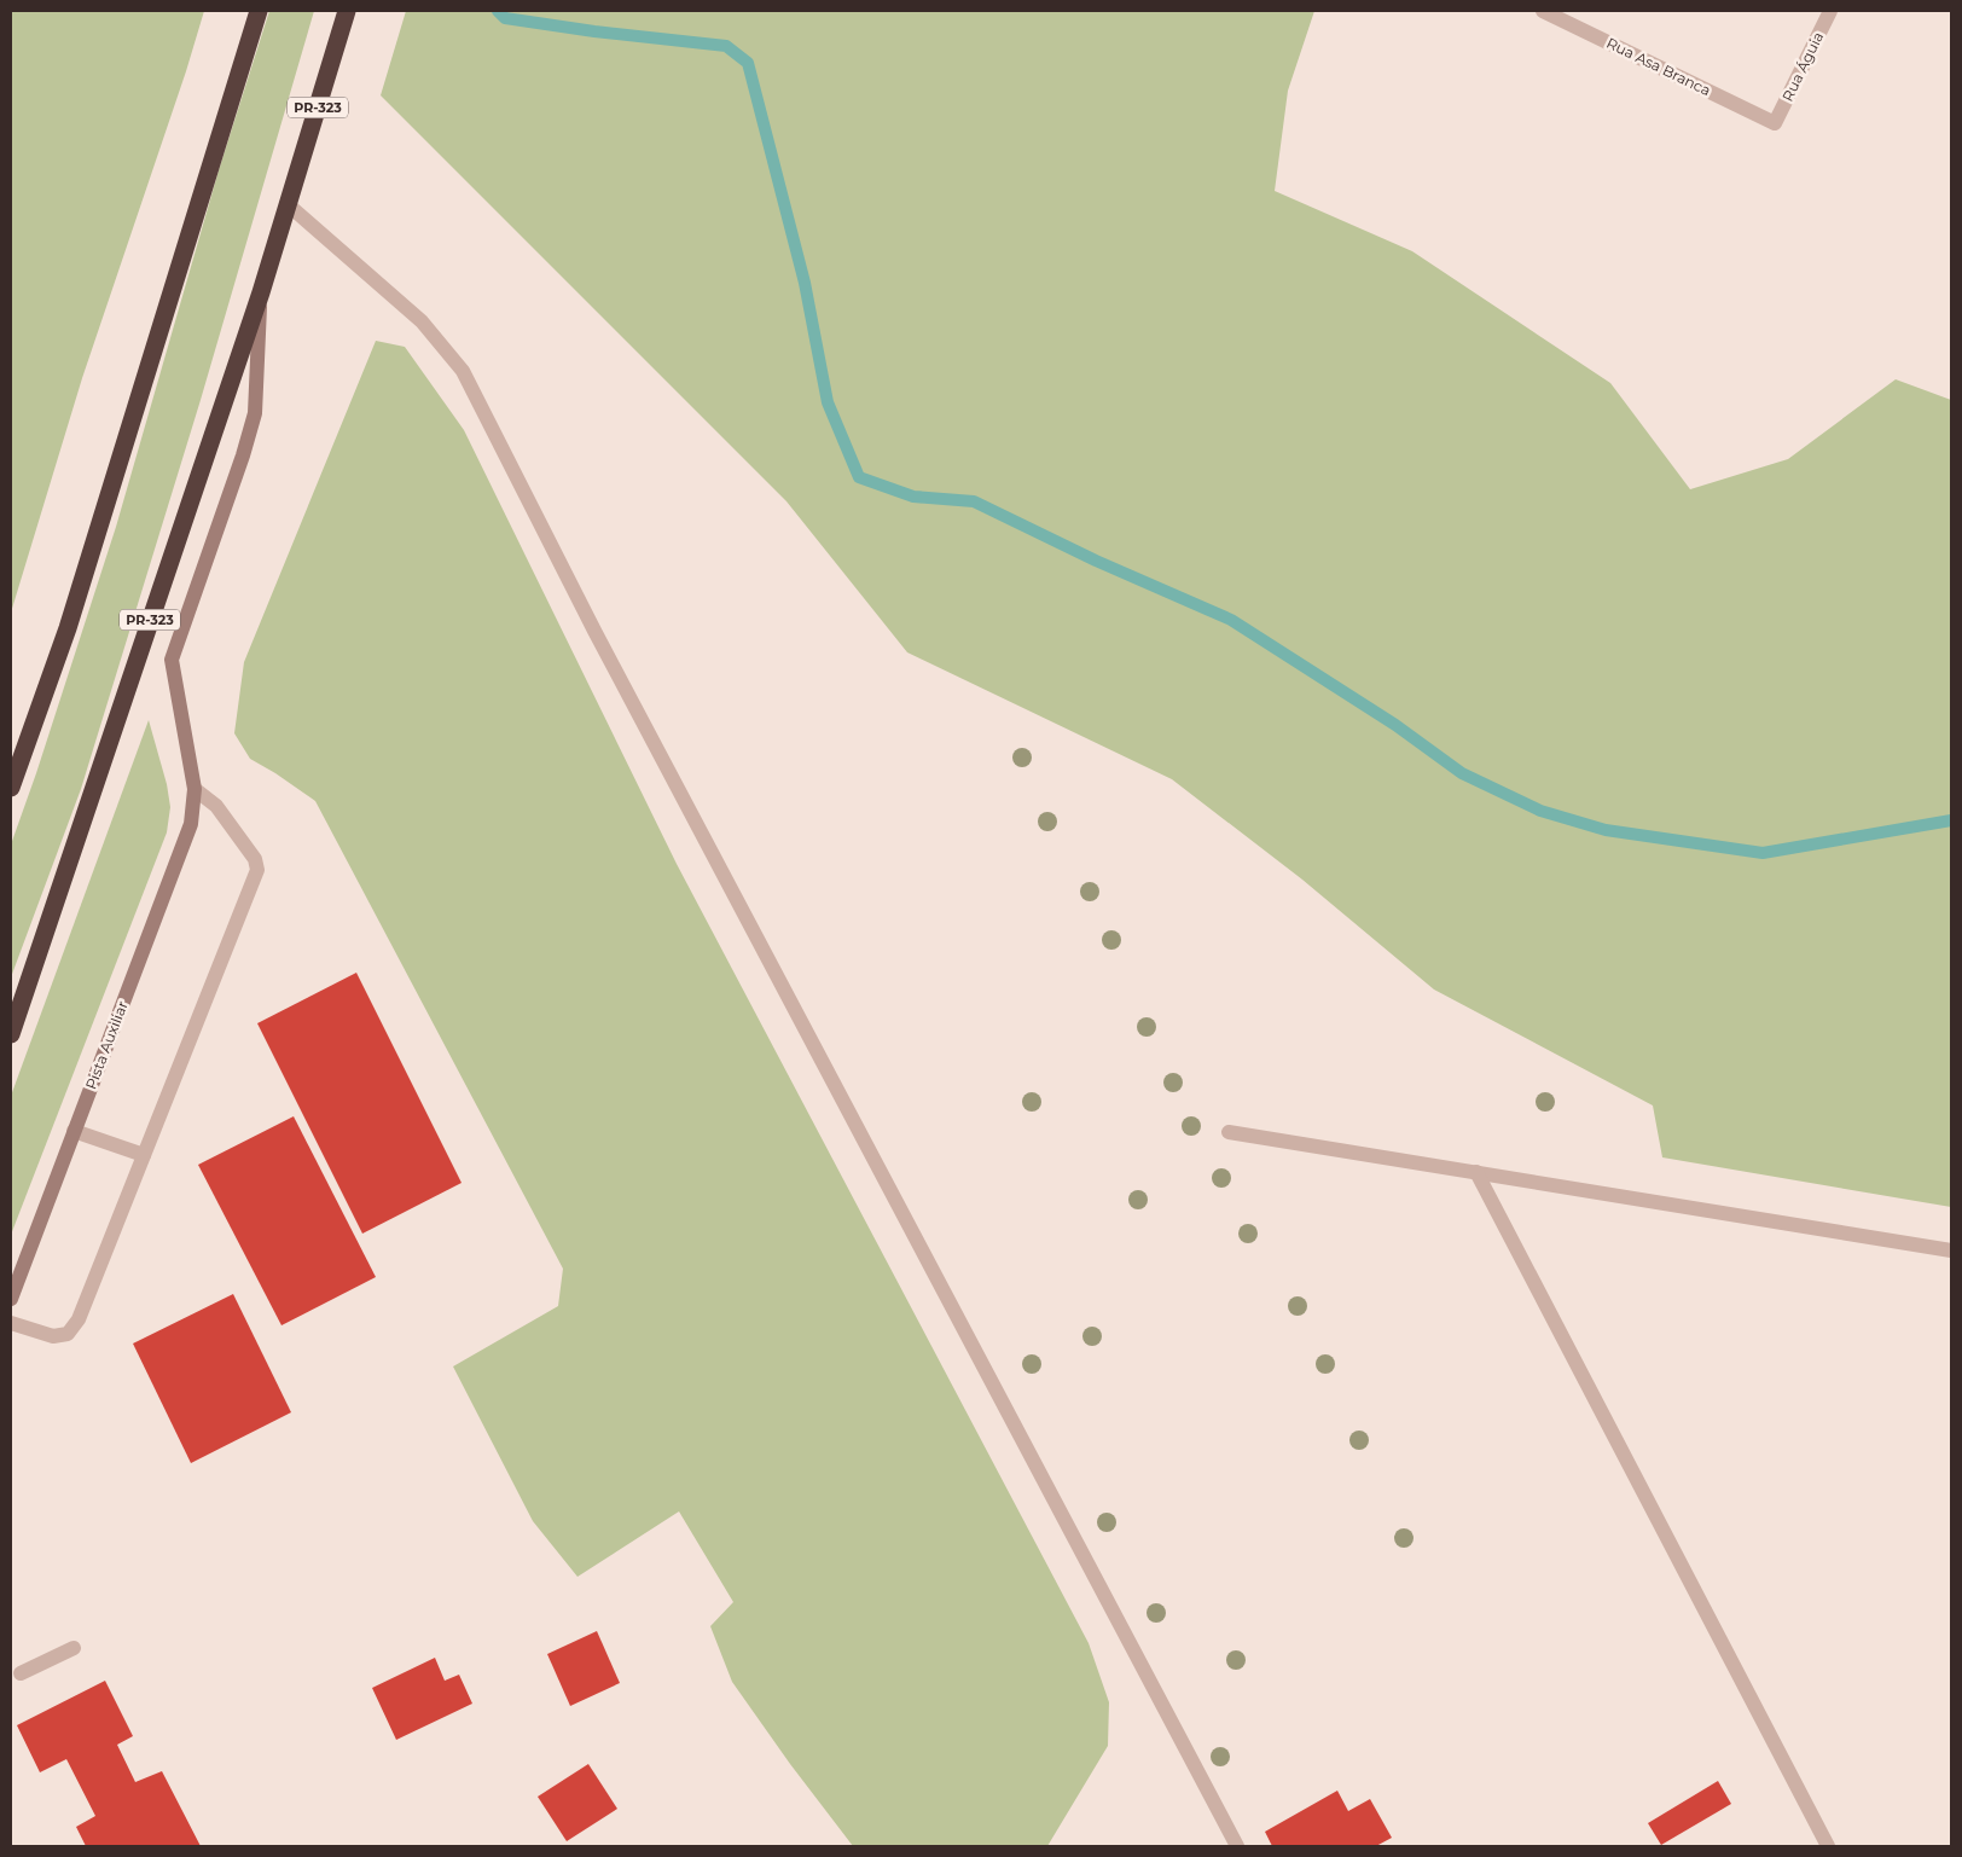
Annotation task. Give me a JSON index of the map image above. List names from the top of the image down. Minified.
{"streets":{"highway":["PR-323"],"street":["Rua Asa Branca","Rua Águia","Pista Auxiliar"]},"crossings":[["Rua Asa Branca","Rua Águia"],["PR-323","Pista Auxiliar"]]}
